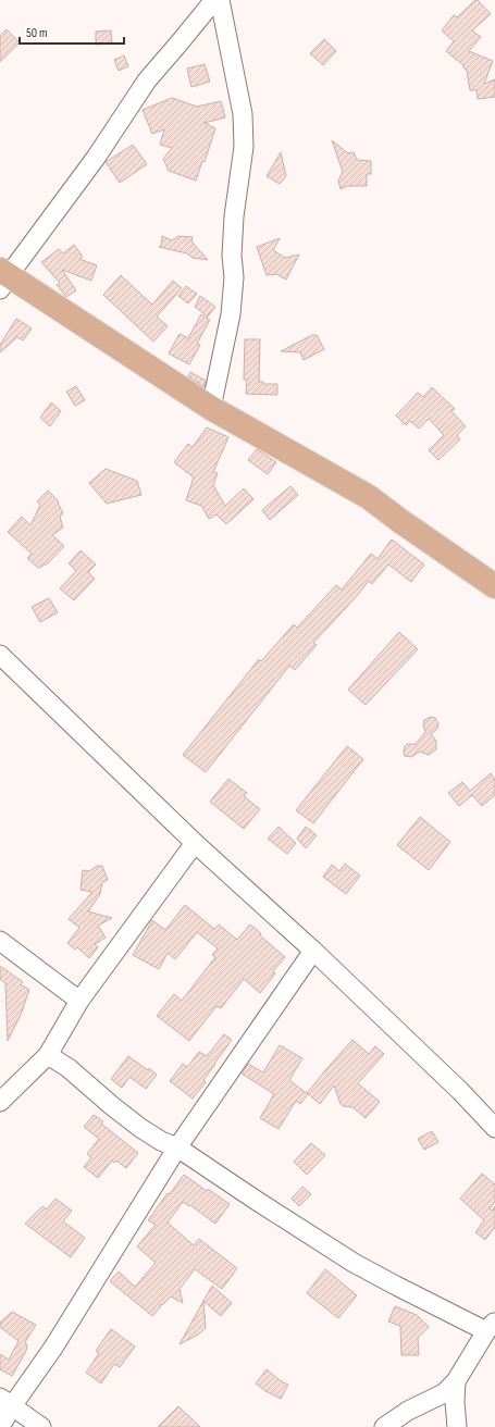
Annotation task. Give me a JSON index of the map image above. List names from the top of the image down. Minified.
{"scale_bar":"50 m"}
